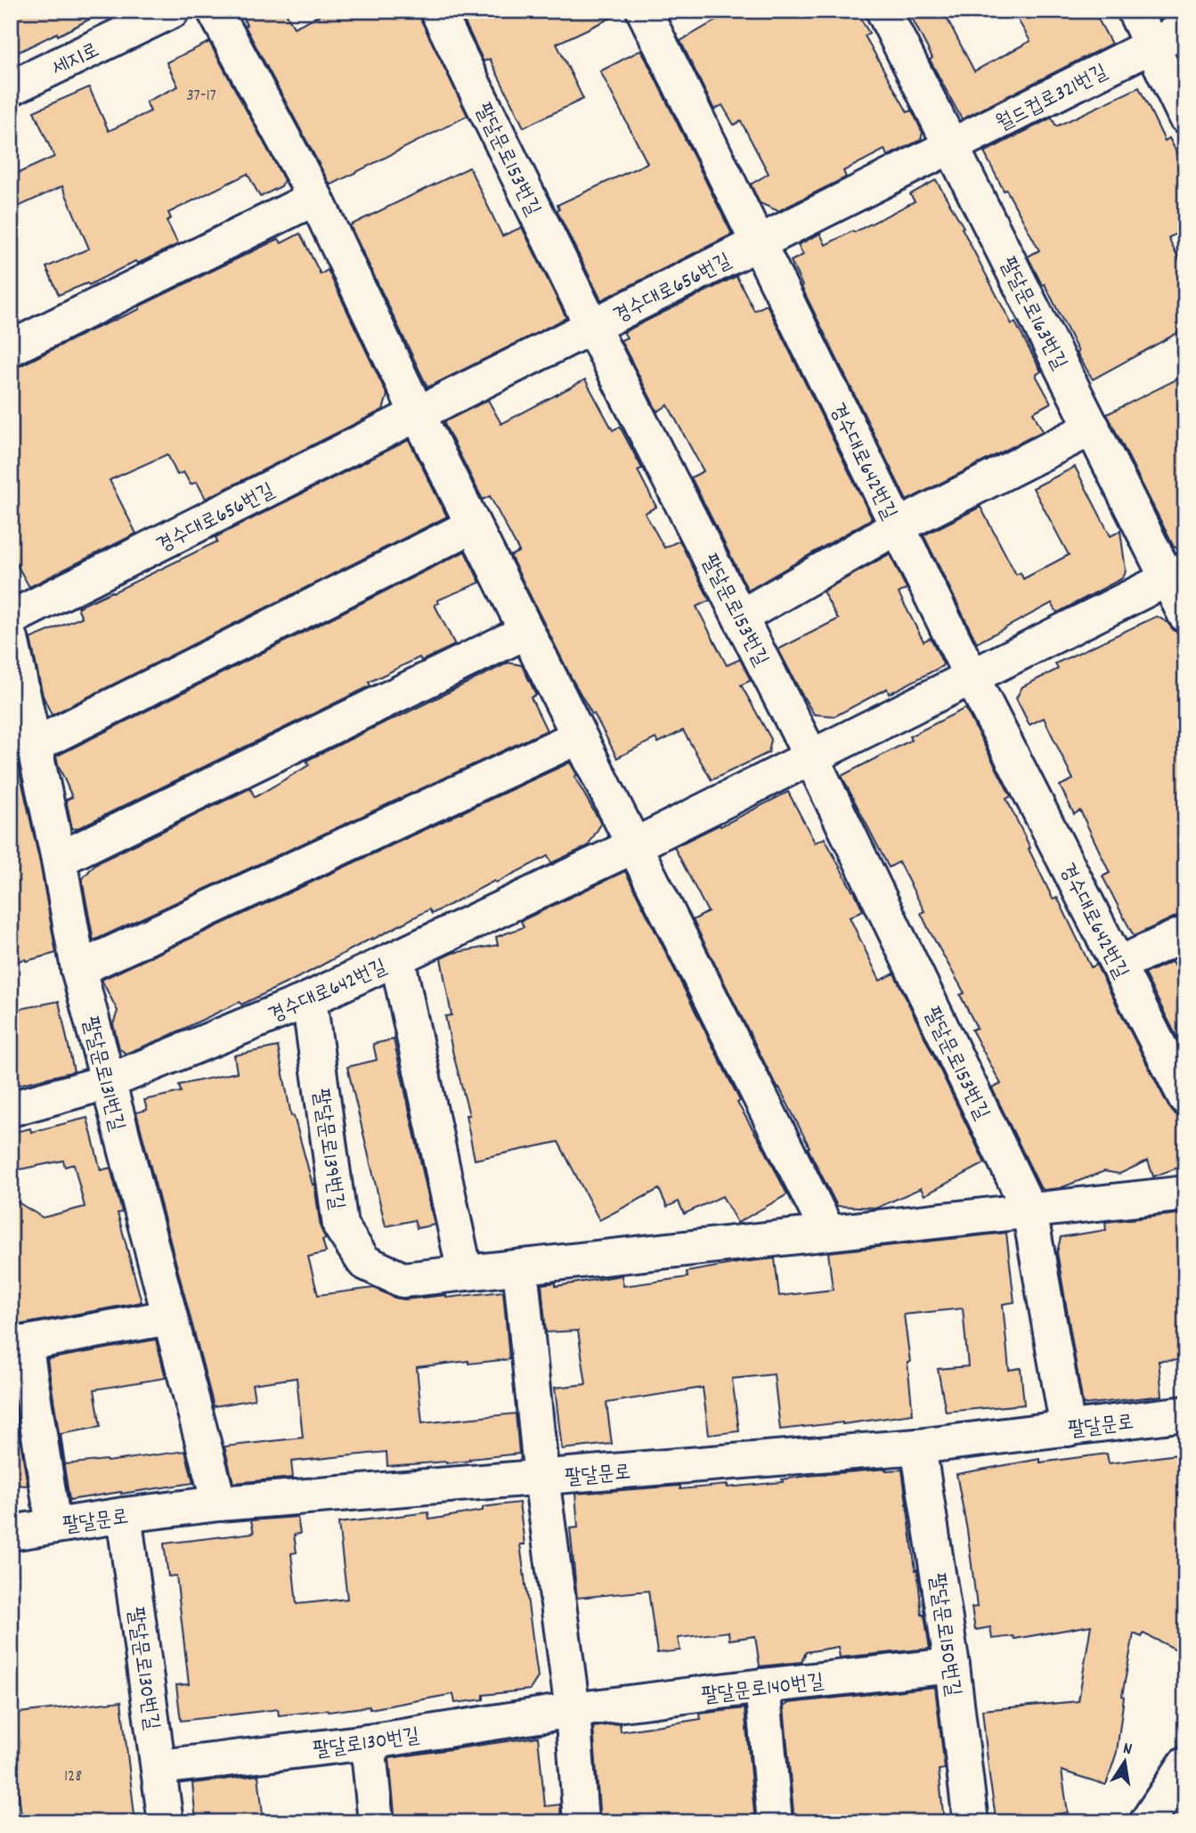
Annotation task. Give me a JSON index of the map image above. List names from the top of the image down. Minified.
{"streets":{"street":["세지로","월드컵로321번길","팔달문로153번길","경수대로656번길","팔달문로163번길","경수대로642번길","팔달문로131번길","팔달문로139번길","팔달문로","팔달문로150번길","팔달문로130번길","팔달문로140번길","팔달로130번길"]},"crossings":[["월드컵로321번길","경수대로656번길"],["월드컵로321번길","팔달문로163번길"],["팔달문로153번길","경수대로656번길"],["팔달문로153번길","경수대로642번길"],["팔달문로153번길","팔달문로"],["경수대로656번길","팔달문로163번길"],["경수대로656번길","경수대로642번길"],["팔달문로163번길","경수대로642번길"],["경수대로642번길","팔달문로131번길"],["경수대로642번길","팔달문로139번길"],["팔달문로131번길","팔달문로"],["팔달문로","팔달문로150번길"],["팔달문로","팔달문로130번길"],["팔달문로150번길","팔달문로140번길"],["팔달문로130번길","팔달로130번길"],["팔달문로140번길","팔달로130번길"]],"house_numbers":["37-17","128"],"north":"top"}
